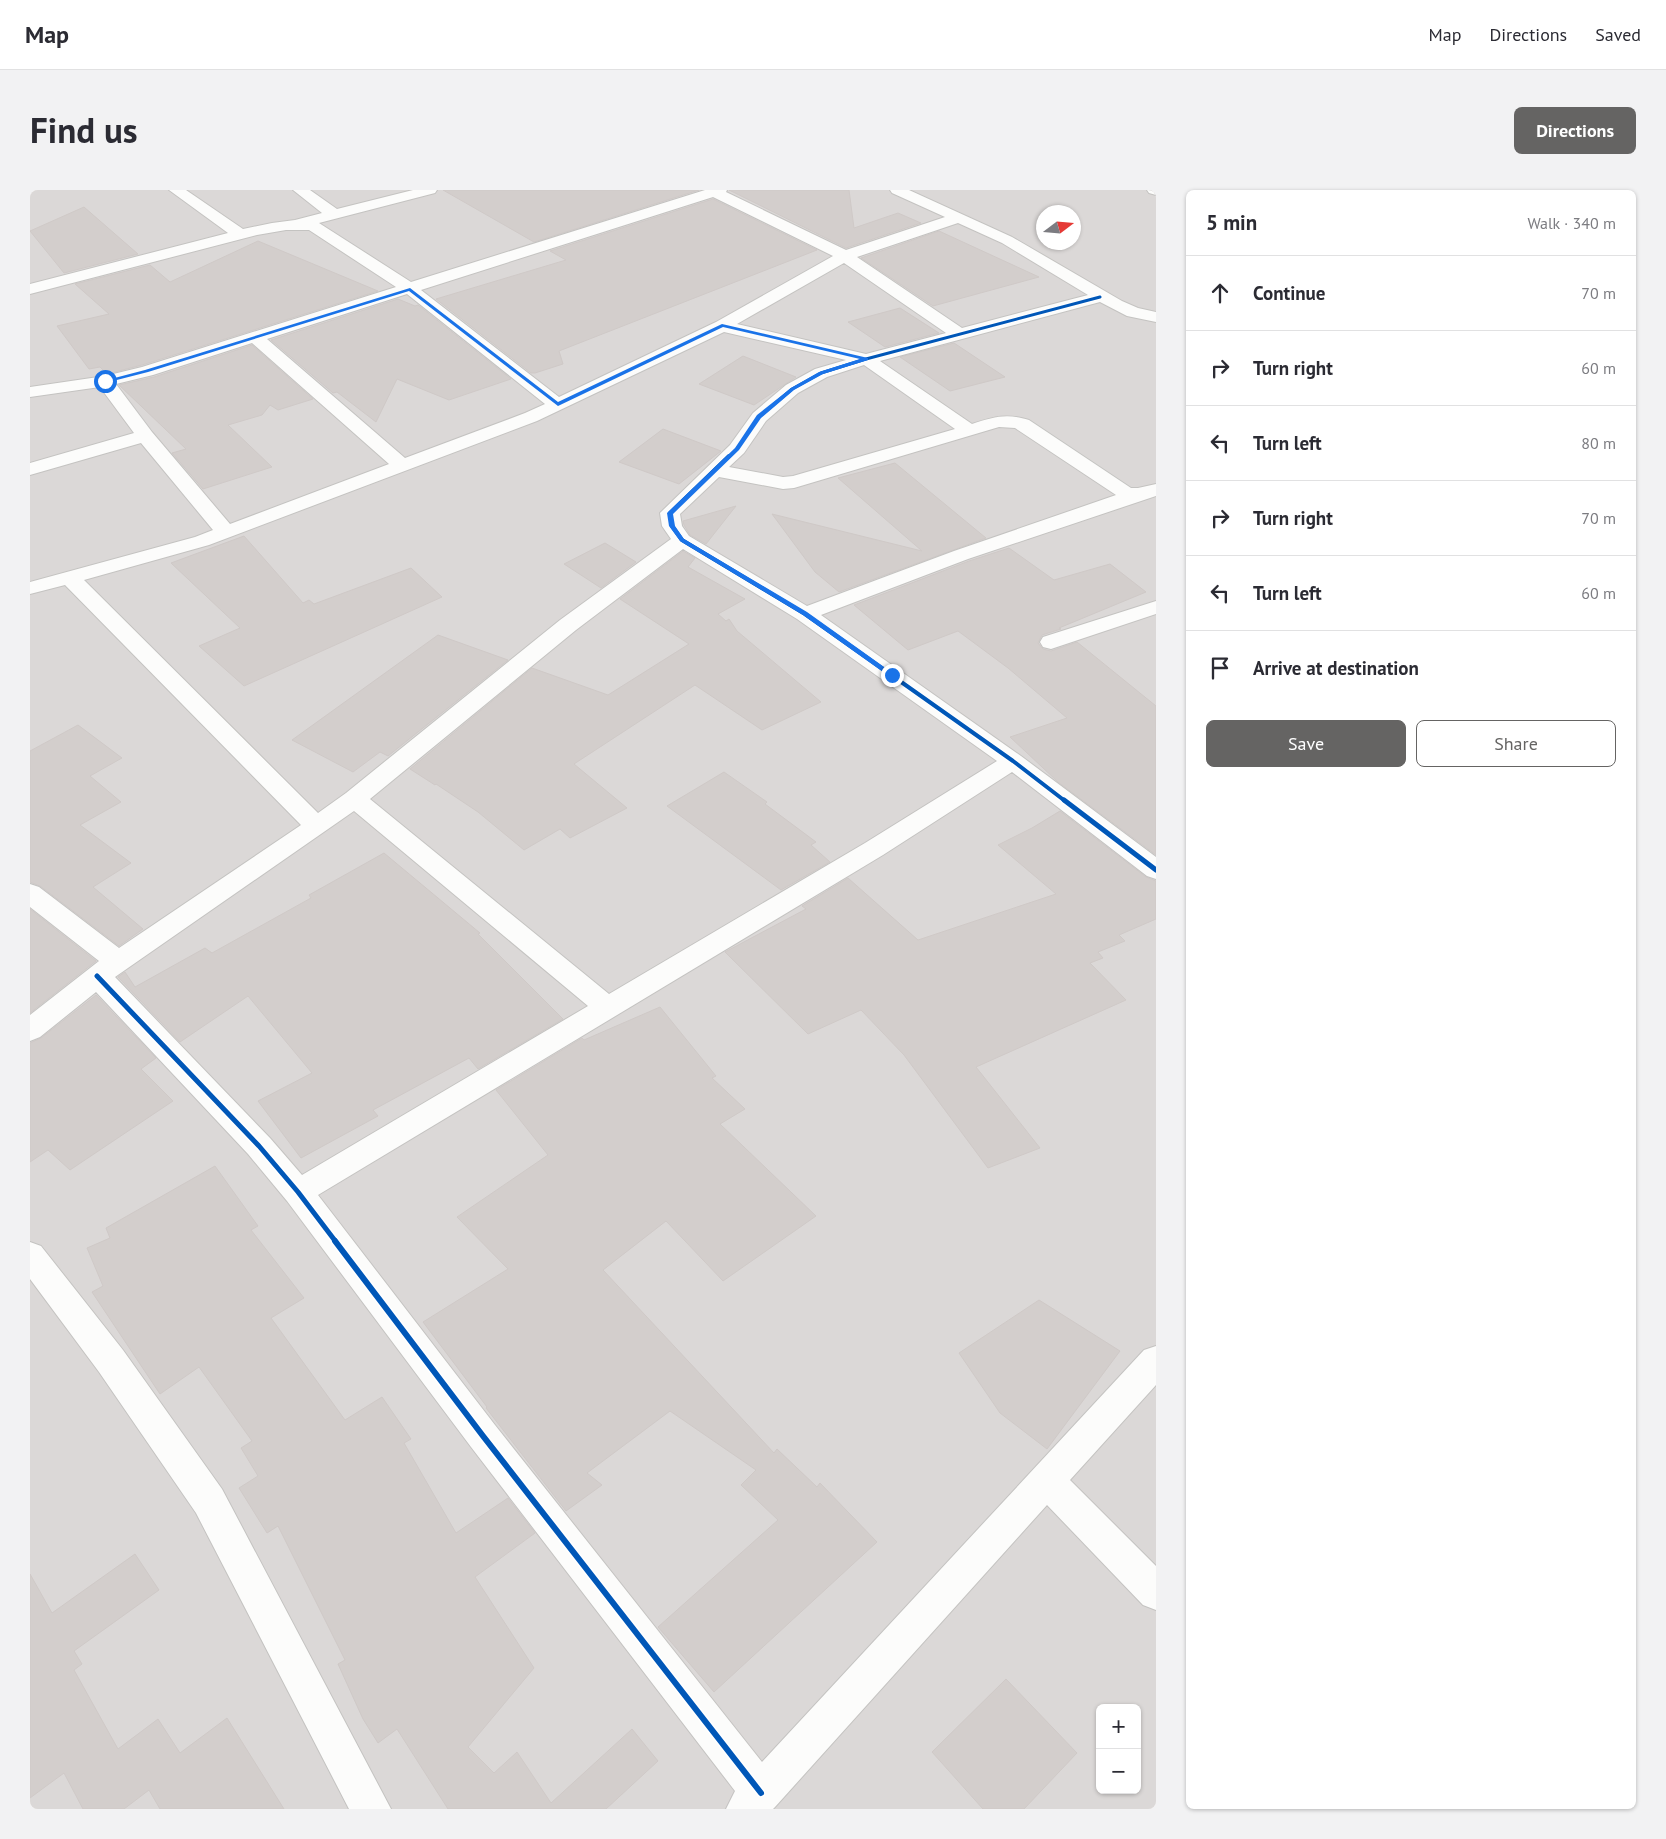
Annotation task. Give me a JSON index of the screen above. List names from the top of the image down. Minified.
{"north":"right","page":{"header":"Map","nav":["Map","Directions","Saved"],"title":"Find us","buttons":["Directions",["Save","Share"]],"heading":["5 min","Walk · 340 m"],"list":[["Continue","70 m"],["Turn right","60 m"],["Turn left","80 m"],["Turn right","70 m"],["Turn left","60 m"],"Arrive at destination"],"map_buttons":["+","−"]}}
